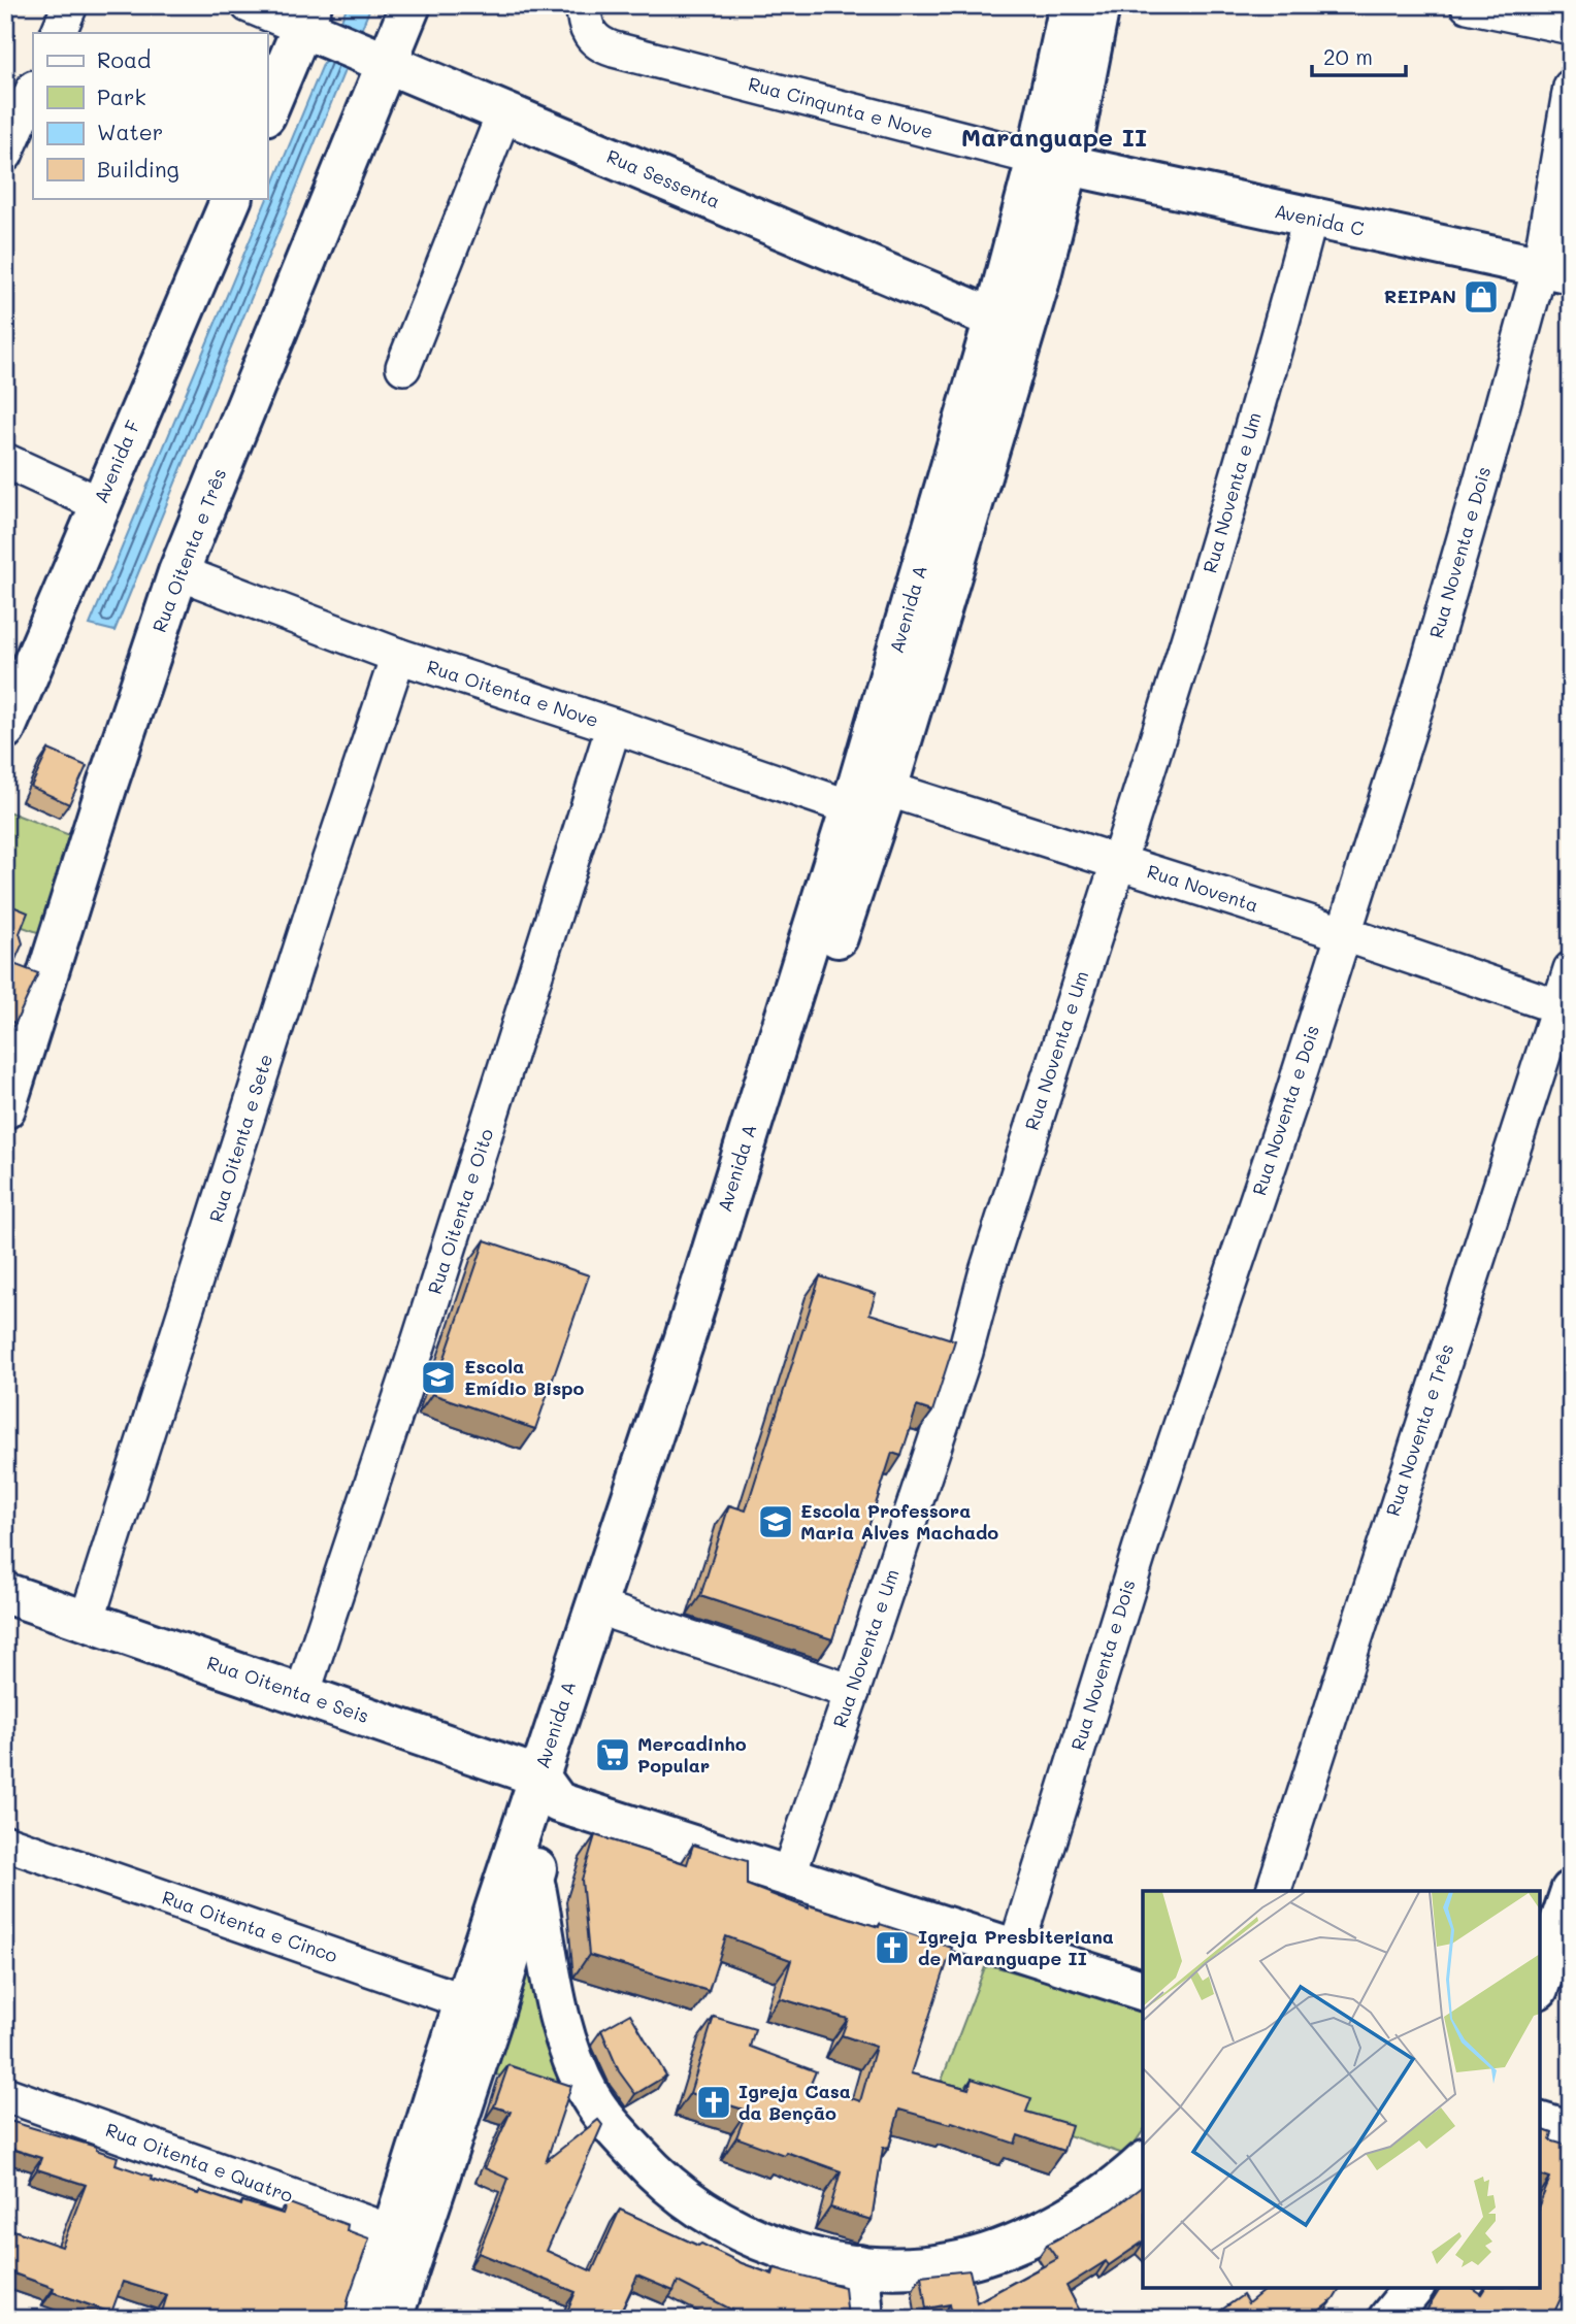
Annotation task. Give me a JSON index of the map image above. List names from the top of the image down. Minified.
{"streets":{"street":["Rua Cinqunta e Nove","Rua Sessenta","Avenida C","Avenida F","Rua Noventa e Um","Rua Oitenta e Três","Rua Noventa e Dois","Avenida A","Rua Oitenta e Nove","Rua Noventa","Rua Oitenta e Sete","Rua Oitenta e Oito","Rua Noventa e Três","Rua Oitenta e Seis","Rua Oitenta e Cinco","Rua Oitenta e Quatro"]},"crossings":[["Rua Cinqunta e Nove","Avenida C"],["Rua Cinqunta e Nove","Avenida A"],["Rua Sessenta","Rua Oitenta e Três"],["Rua Sessenta","Avenida A"],["Avenida C","Rua Noventa e Um"],["Avenida C","Rua Noventa e Dois"],["Avenida C","Avenida A"],["Rua Noventa e Um","Rua Noventa"],["Rua Noventa e Um","Rua Oitenta e Seis"],["Rua Oitenta e Três","Rua Oitenta e Nove"],["Rua Noventa e Dois","Rua Noventa"],["Rua Noventa e Dois","Rua Oitenta e Seis"],["Avenida A","Rua Oitenta e Nove"],["Avenida A","Rua Noventa"],["Avenida A","Rua Oitenta e Seis"],["Avenida A","Rua Oitenta e Cinco"],["Avenida A","Rua Oitenta e Quatro"],["Rua Oitenta e Nove","Rua Oitenta e Sete"],["Rua Oitenta e Nove","Rua Oitenta e Oito"],["Rua Noventa","Rua Noventa e Três"],["Rua Oitenta e Sete","Rua Oitenta e Seis"],["Rua Oitenta e Oito","Rua Oitenta e Seis"]],"districts":["Maranguape II"],"places":{"shop":["REIPAN"],"school or university":["Escola Emídio Bispo","Escola Professora Maria Alves Machado"],"supermarket":["Mercadinho Popular"],"church":["Igreja Presbiteriana de Maranguape II","Igreja Casa da Benção"]},"legend":["Road","Park","Water","Building"],"scale_bar":"20 m"}
